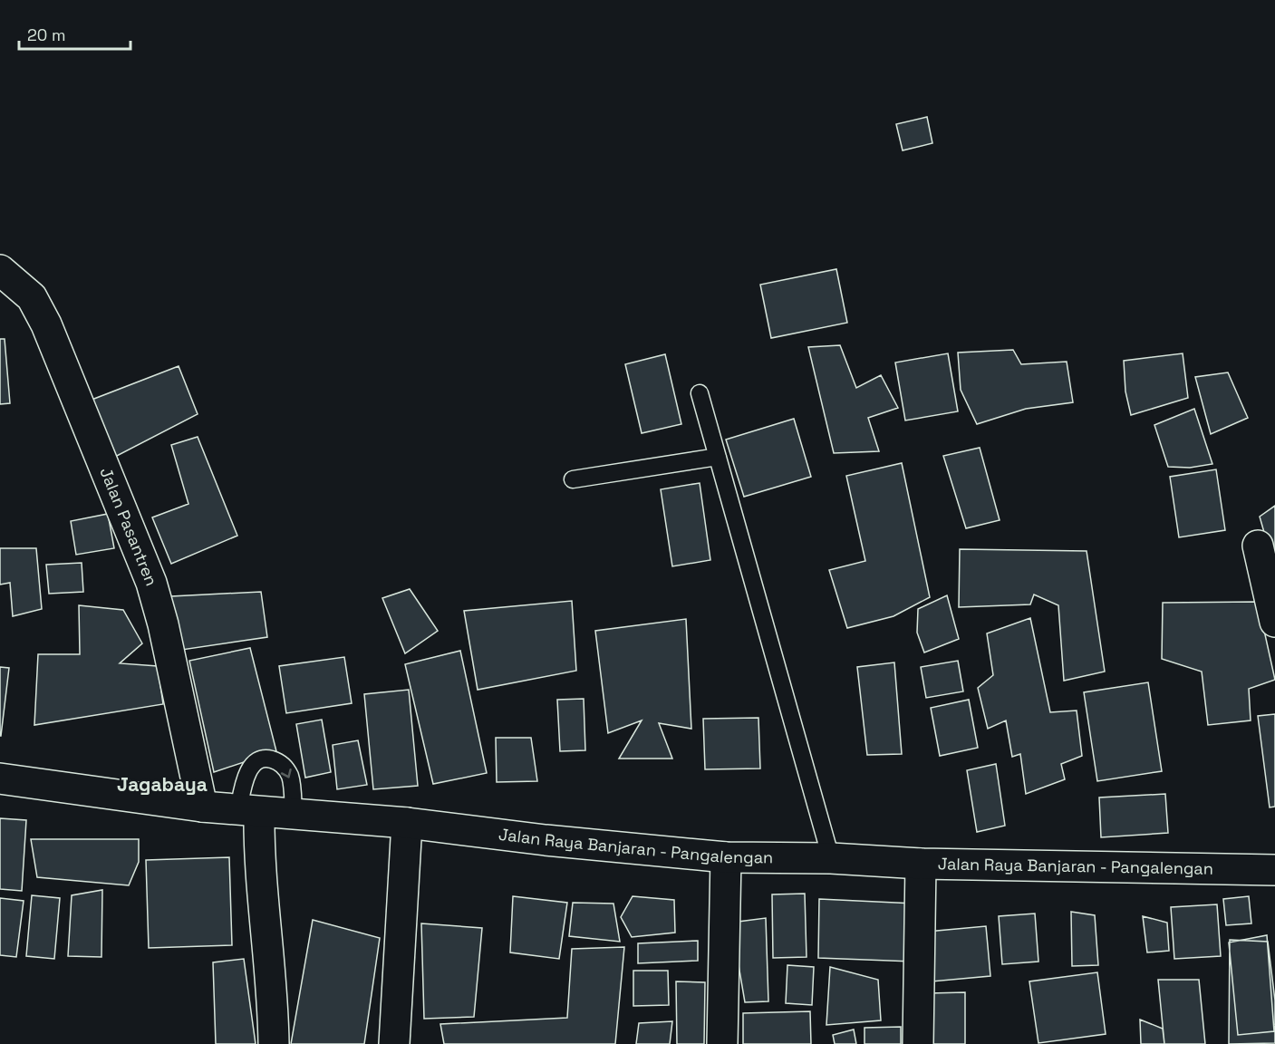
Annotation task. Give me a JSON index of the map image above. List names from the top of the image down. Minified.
{"streets":{"street":["Jalan Pasantren","Jalan Raya Banjaran - Pangalengan"]},"crossings":[["Jalan Pasantren","Jalan Raya Banjaran - Pangalengan"]],"districts":["Jagabaya"],"scale_bar":"20 m"}
